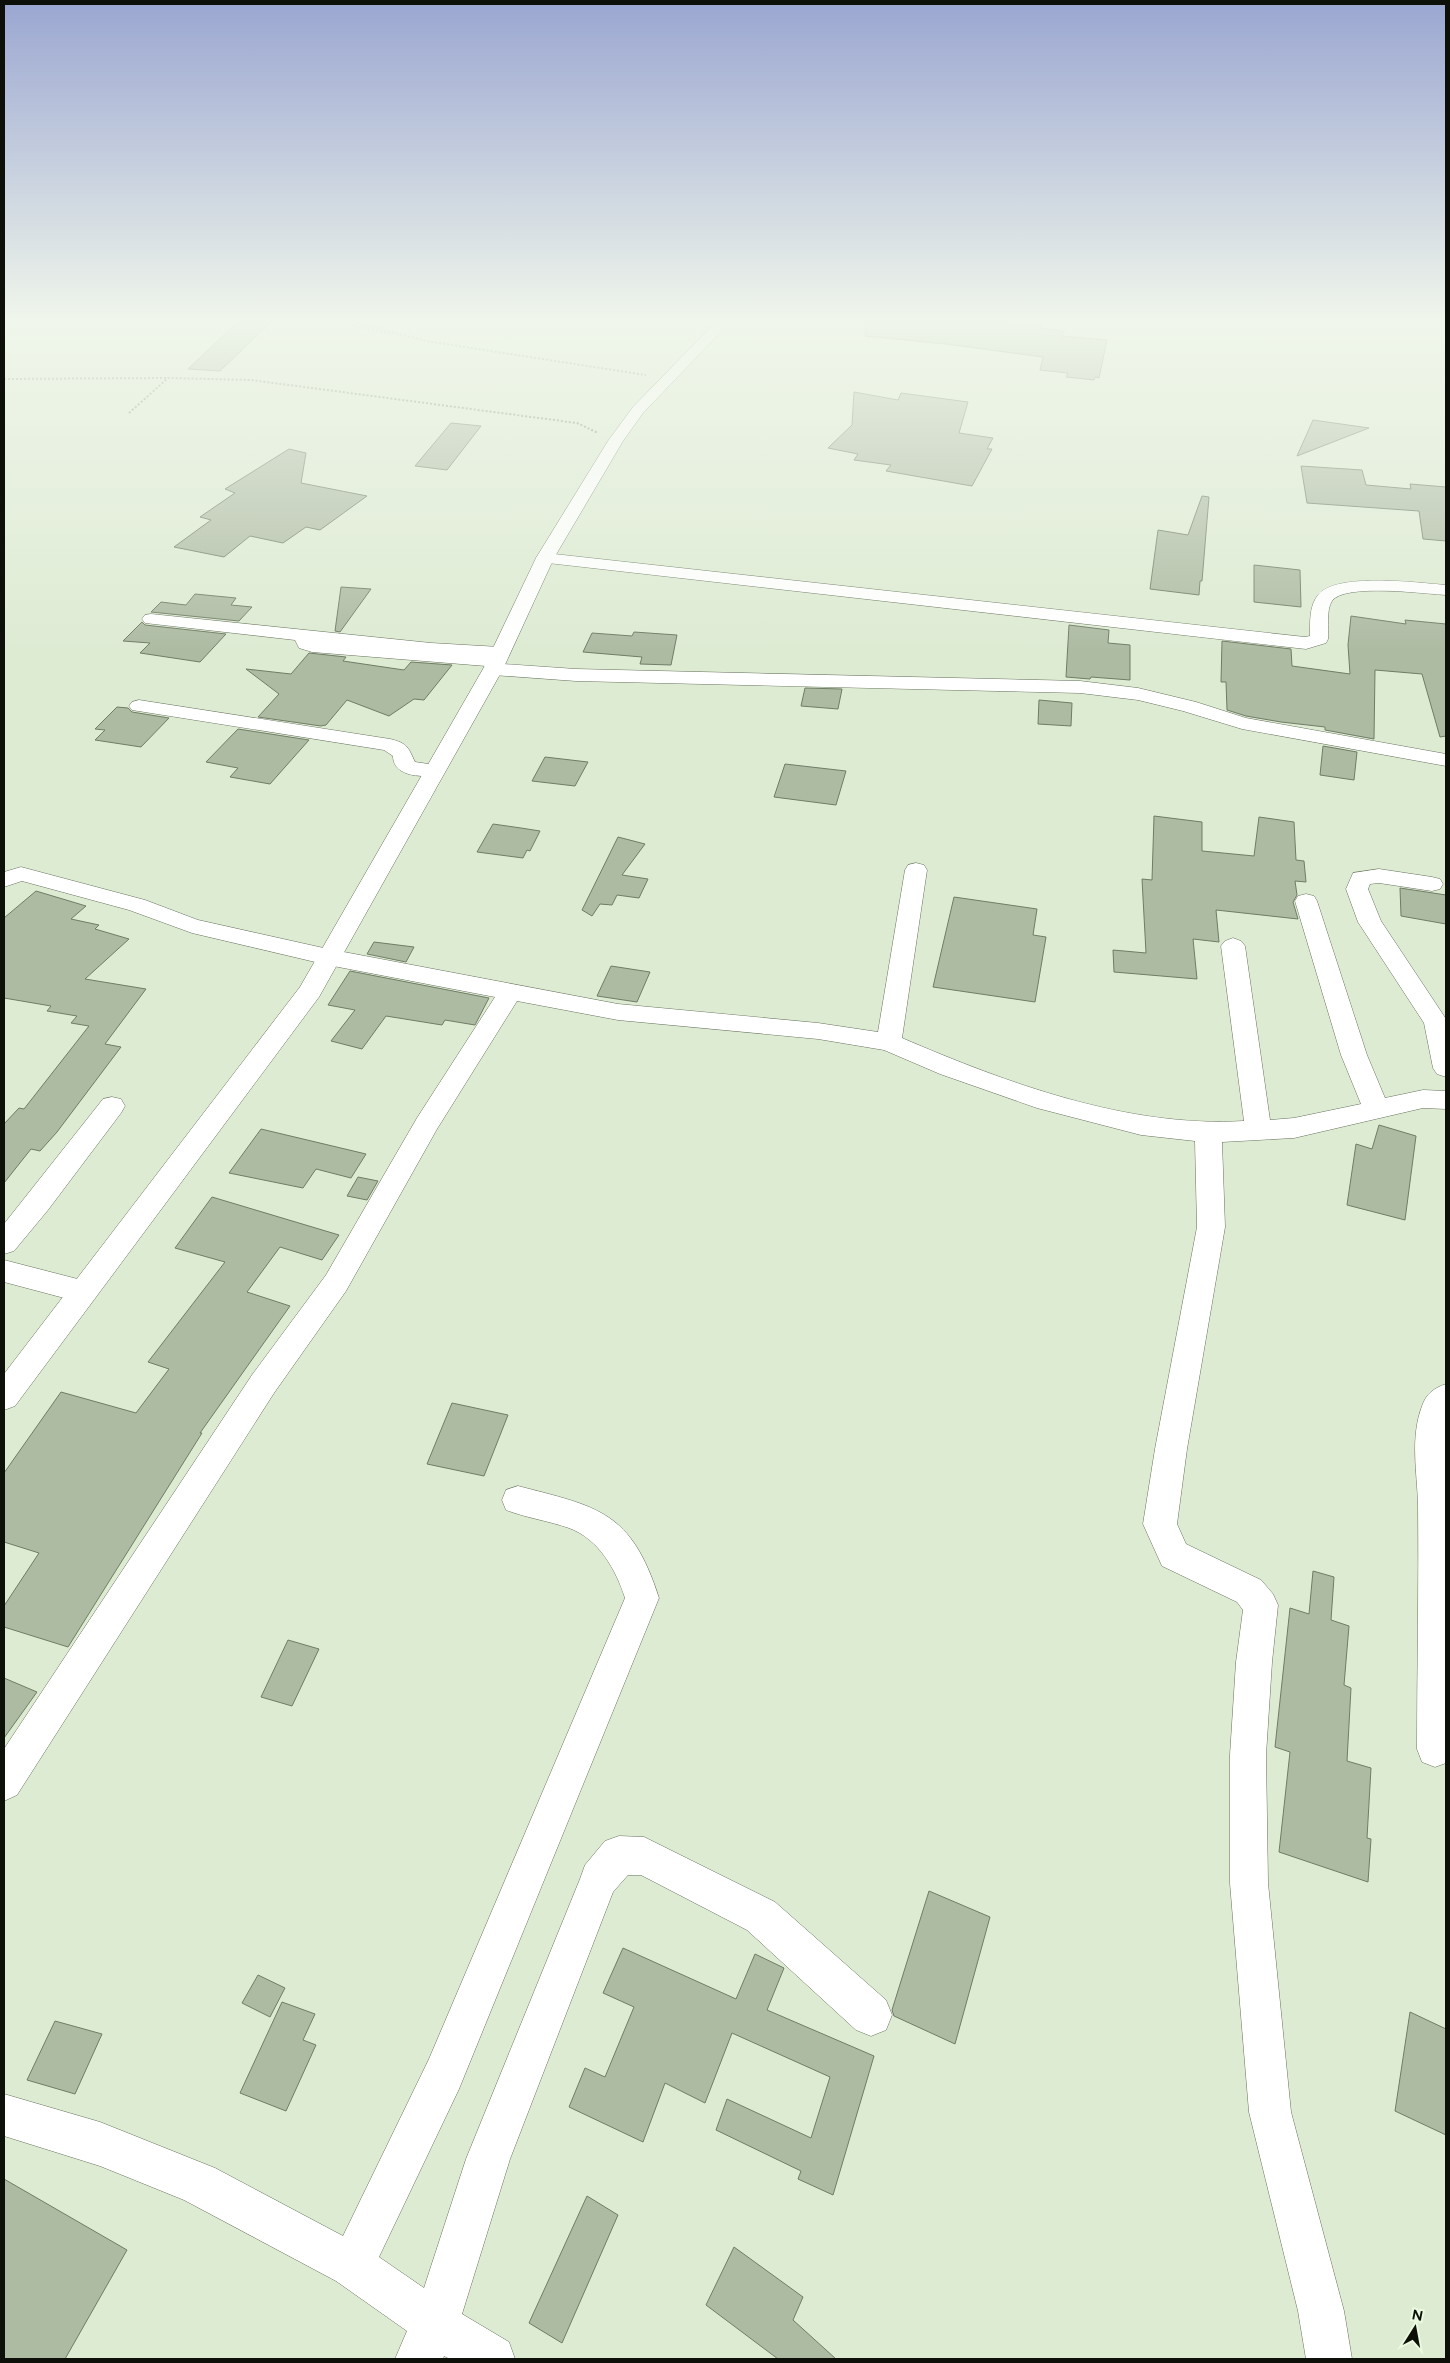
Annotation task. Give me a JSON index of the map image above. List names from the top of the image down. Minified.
{"north":"top"}
